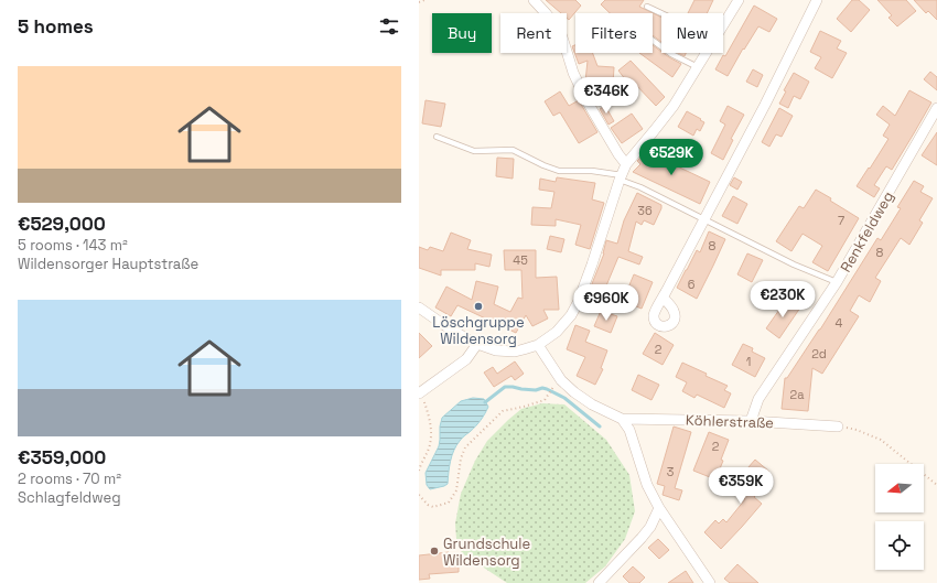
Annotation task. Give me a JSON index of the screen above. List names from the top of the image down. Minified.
{"streets":{"street":["Renkfeldweg","Köhlerstraße"]},"crossings":[["Renkfeldweg","Köhlerstraße"]],"places":["Löschgruppe Wildensorg","Grundschule Wildensorg"],"house_numbers":["36","7","8","8","45","6","4","2","2d","1","2a","2","3"],"north":"left","page":{"heading":"5 homes","chip":["Buy","Rent","Filters","New"],"list":[{"name":"€529,000","note":"5 rooms · 143 m² · Wildensorger Hauptstraße"},{"name":"€359,000","note":"2 rooms · 70 m² · Schlagfeldweg"}],"price":["€346K","€529K","€230K","€960K","€359K"]}}
